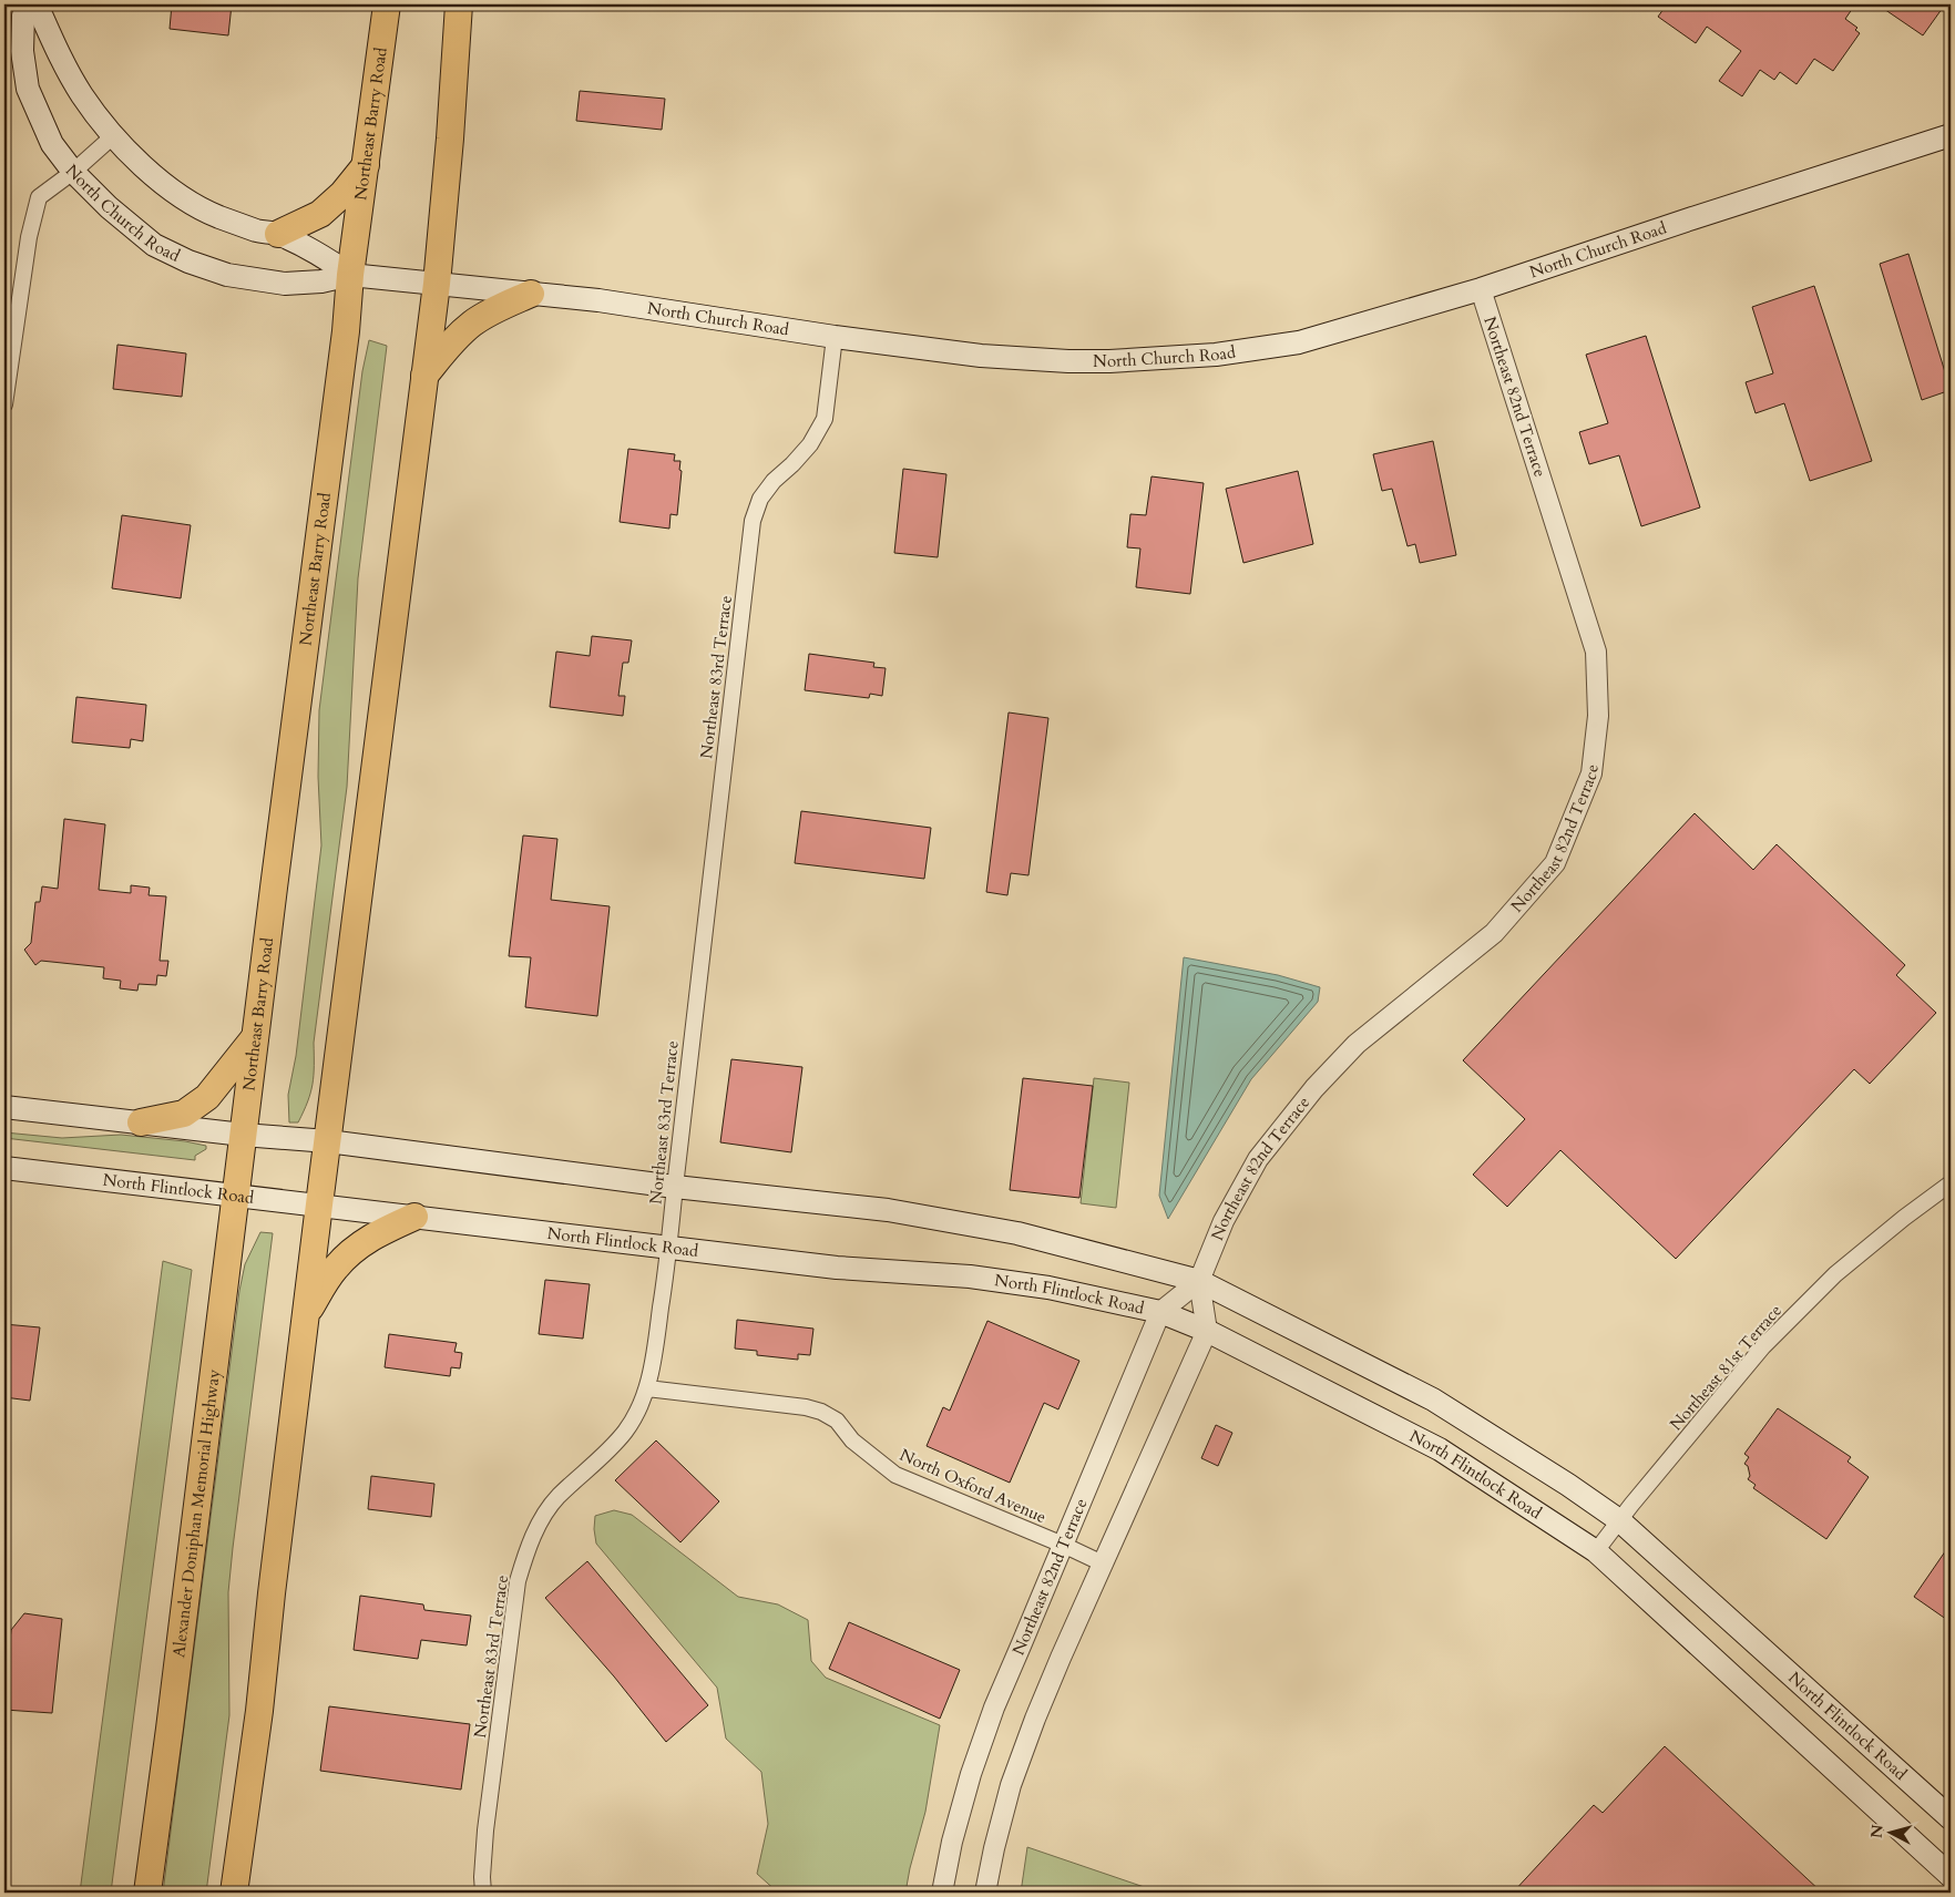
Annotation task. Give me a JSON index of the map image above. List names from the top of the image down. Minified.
{"streets":{"highway":["Northeast Barry Road","Alexander Doniphan Memorial Highway"],"main road":["North Church Road","North Flintlock Road"],"street":["Northeast 82nd Terrace","Northeast 83rd Terrace","Northeast 81st Terrace","North Oxford Avenue"]},"crossings":[["Northeast Barry Road","North Church Road"],["Northeast Barry Road","North Flintlock Road"],["Northeast Barry Road","Alexander Doniphan Memorial Highway"],["North Church Road","Northeast 82nd Terrace"],["North Church Road","Northeast 83rd Terrace"],["Northeast 82nd Terrace","North Flintlock Road"],["Northeast 82nd Terrace","North Oxford Avenue"],["Northeast 83rd Terrace","North Flintlock Road"],["Northeast 83rd Terrace","North Oxford Avenue"],["North Flintlock Road","Northeast 81st Terrace"],["North Flintlock Road","Alexander Doniphan Memorial Highway"]],"north":"left"}
